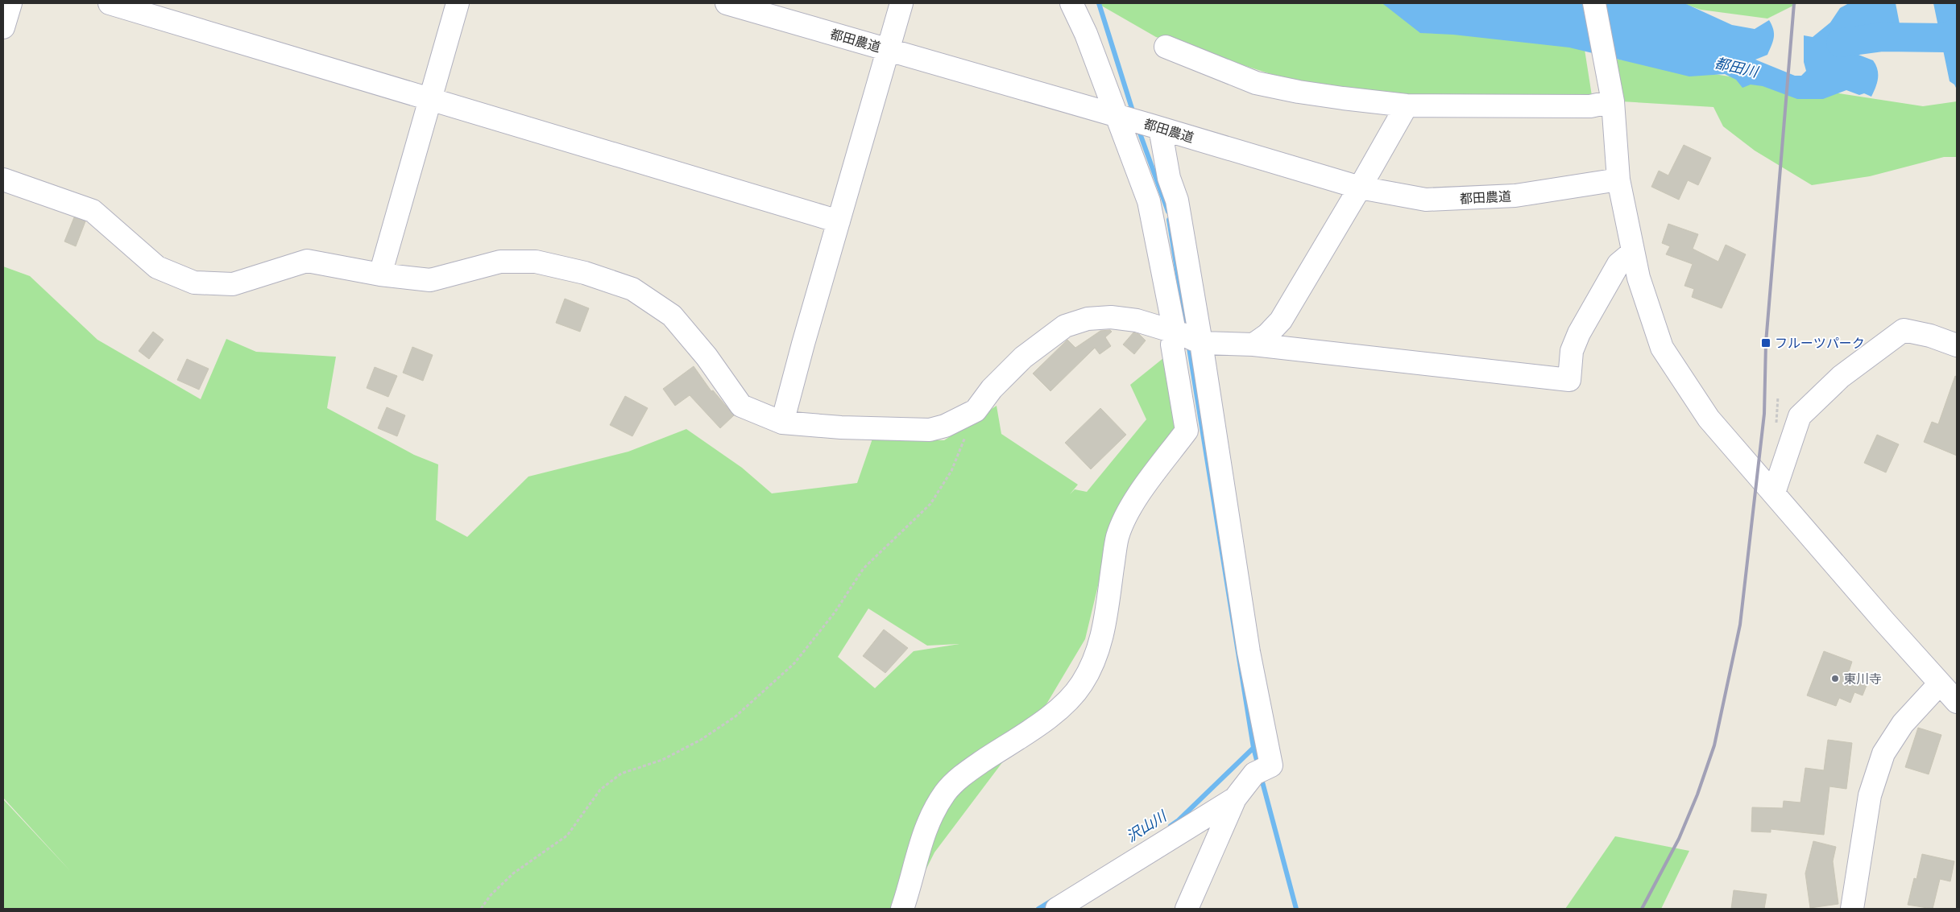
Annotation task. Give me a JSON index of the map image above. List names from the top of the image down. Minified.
{"streets":{"street":["都田農道"]},"water":["都田川","沢山川"],"places":{"transit":["フルーツパーク"],"other":["東川寺"]}}
